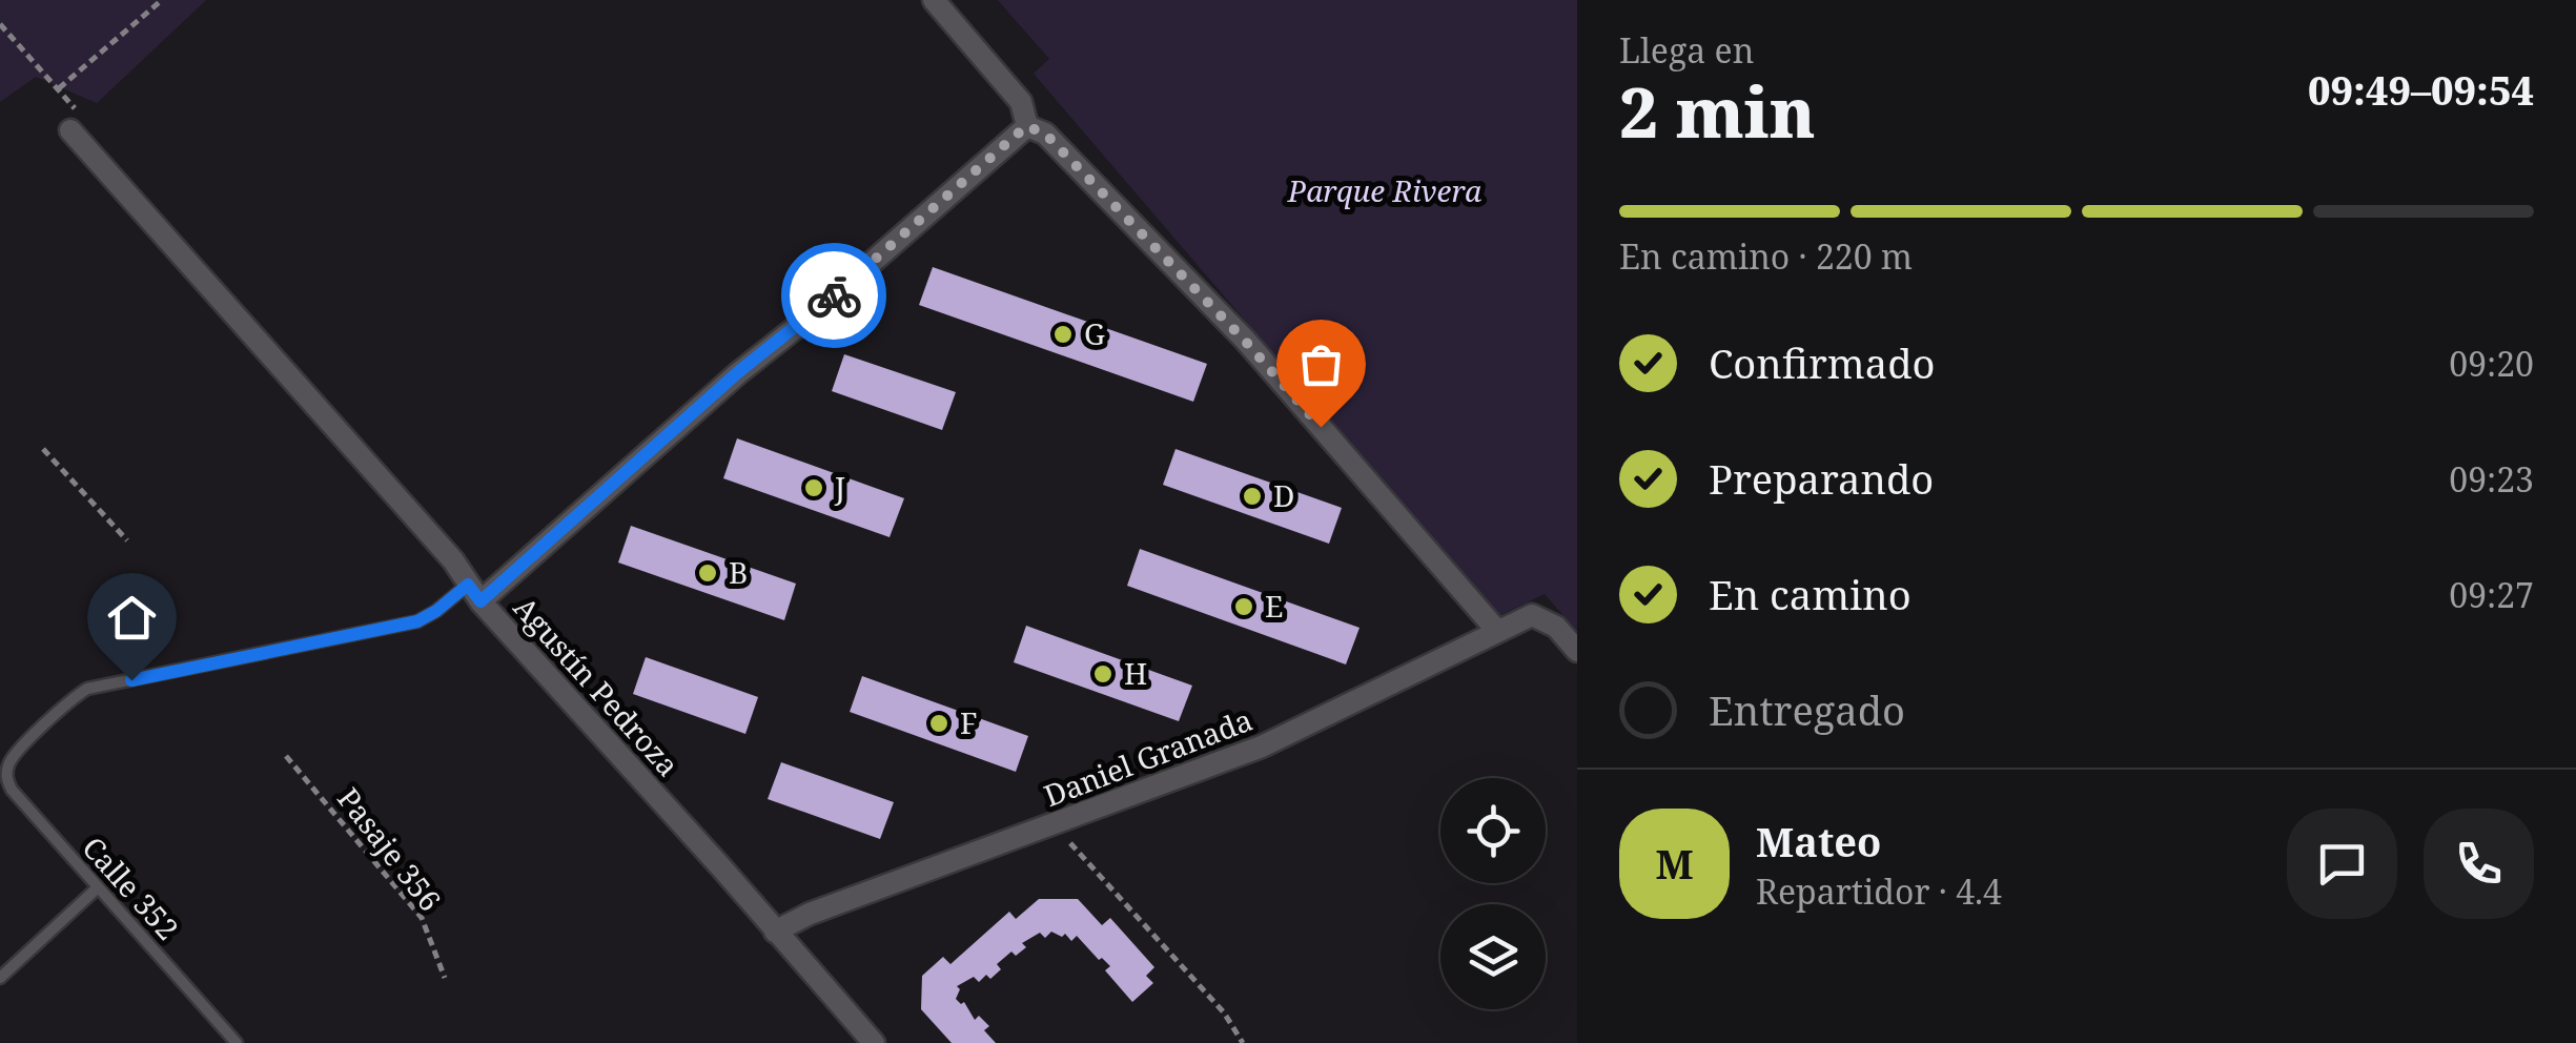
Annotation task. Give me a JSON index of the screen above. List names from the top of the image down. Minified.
{"streets":{"street":["Agustín Pedroza","Daniel Granada"],"lane":["Calle 352"],"path":["Pasaje 356"]},"crossings":[["Agustín Pedroza","Daniel Granada"],["Agustín Pedroza","Calle 352"]],"parks":["Parque Rivera"],"places":["G","J","D","B","E","H","F"],"page":{"heading":["2 min","Llega en","09:49–09:54"],"panel":["Mateo","Repartidor · 4.4"],"bar":"En camino · 220 m","list":[["Confirmado","09:20"],["Preparando","09:23"],["En camino","09:27"],"Entregado"],"round":"M"}}
